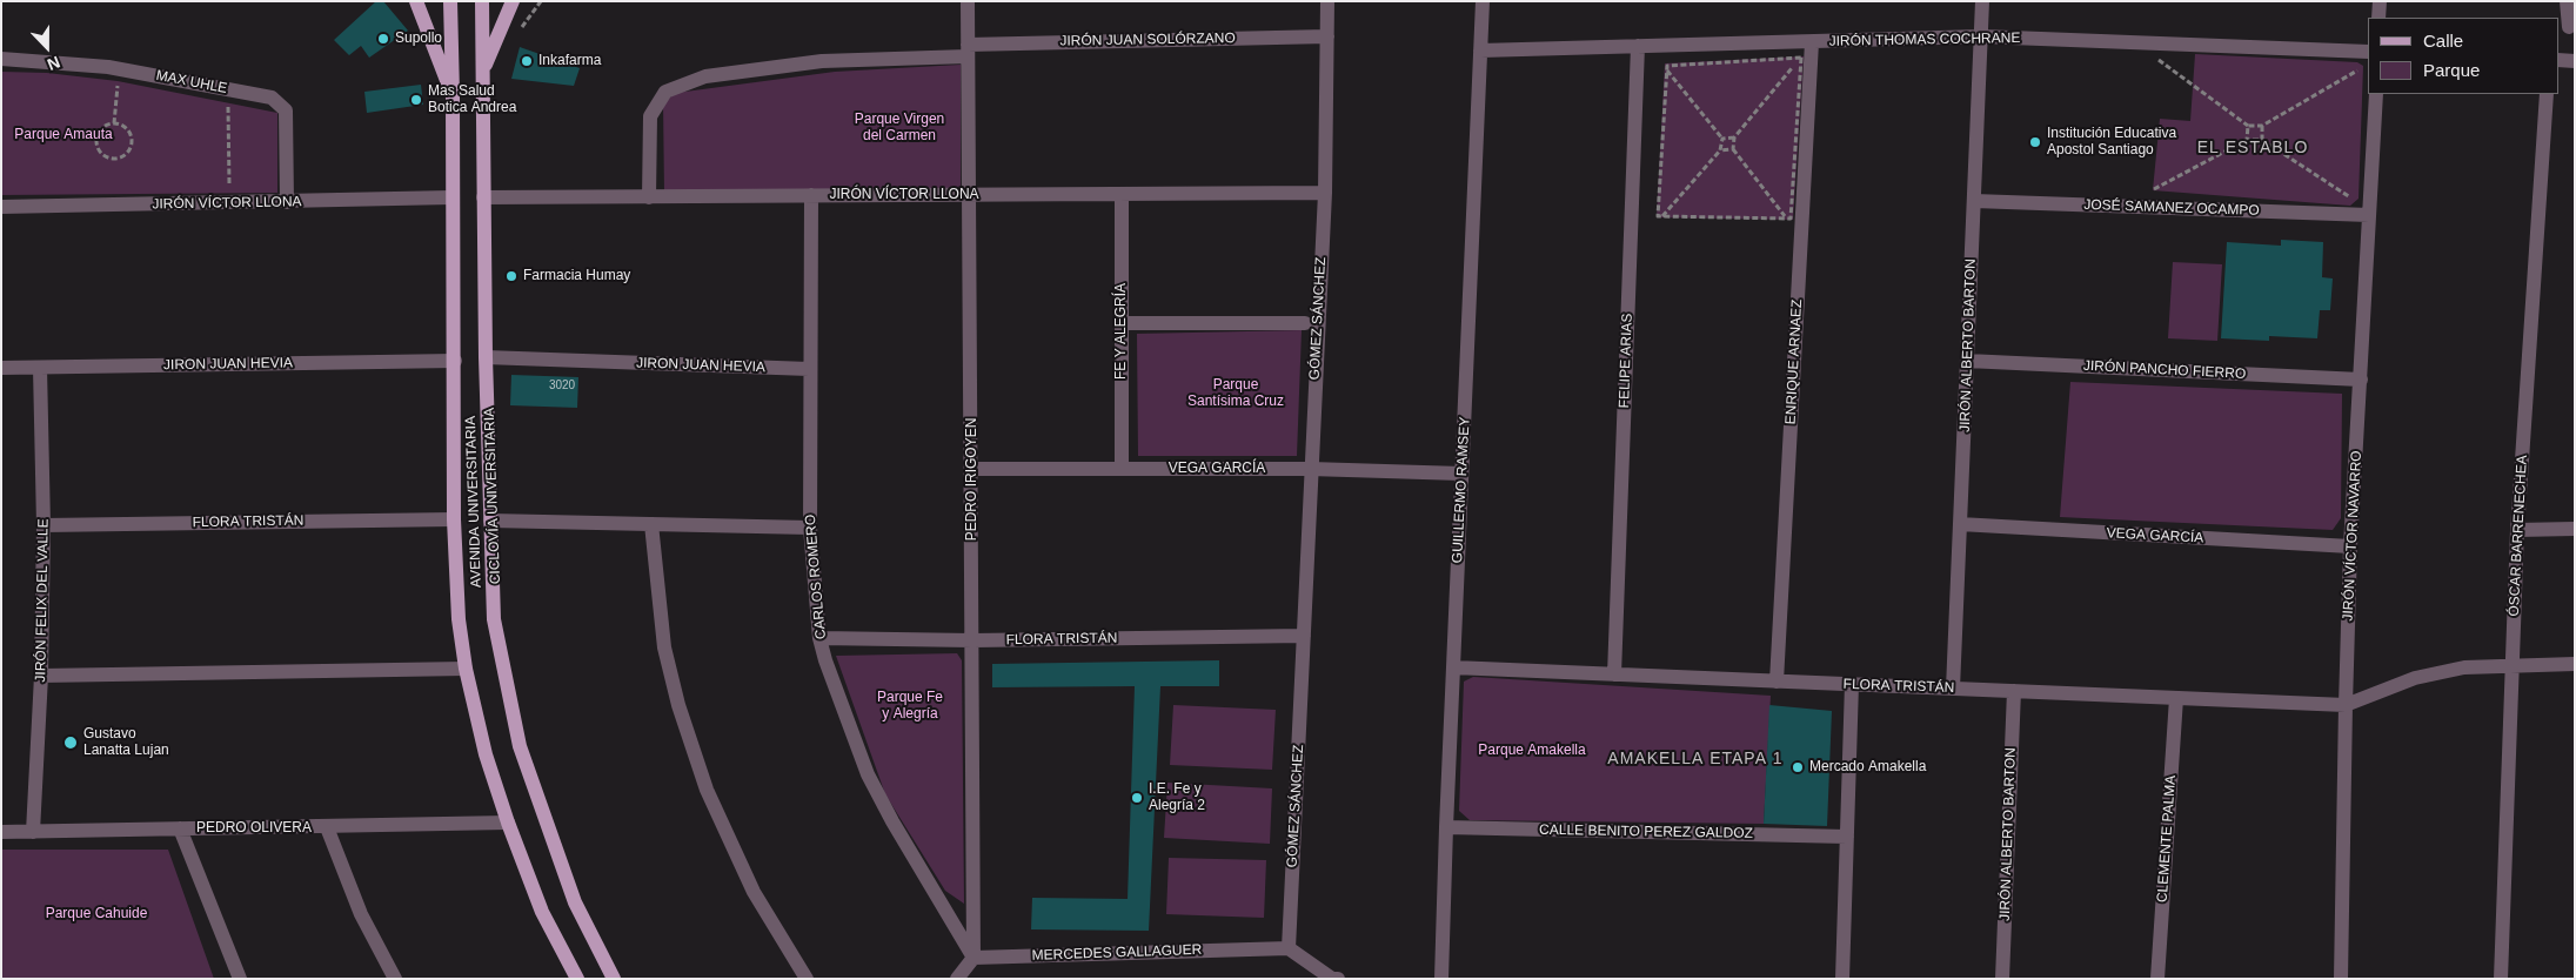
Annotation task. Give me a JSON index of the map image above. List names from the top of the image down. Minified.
{"streets":{"main road":["AVENIDA UNIVERSITARIA"],"street":["JIRÓN JUAN SOLÓRZANO","JIRÓN THOMAS COCHRANE","MAX UHLE","JIRÓN VÍCTOR LLONA","JOSÉ SAMANEZ OCAMPO","GÓMEZ SÁNCHEZ","FE Y ALEGRÍA","JIRÓN ALBERTO BARTON","FELIPE ARIAS","ENRIQUE ARNAEZ","JIRON JUAN HEVIA","JIRÓN PANCHO FIERRO","VEGA GARCÍA","PEDRO IRIGOYEN","GUILLERMO RAMSEY","FLORA TRISTÁN","JIRÓN VÍCTOR NAVARRO","ÓSCAR BARRENECHEA","CARLOS ROMERO","JIRÓN FELIX DEL VALLE","PEDRO OLIVERA","CALLE BENITO PEREZ GALDOZ","CLEMENTE PALMA","MERCEDES GALLAGUER"]},"crossings":[["JIRÓN JUAN SOLÓRZANO","JIRÓN VÍCTOR LLONA"],["JIRÓN JUAN SOLÓRZANO","GÓMEZ SÁNCHEZ"],["JIRÓN JUAN SOLÓRZANO","PEDRO IRIGOYEN"],["JIRÓN THOMAS COCHRANE","JIRÓN ALBERTO BARTON"],["JIRÓN THOMAS COCHRANE","FELIPE ARIAS"],["JIRÓN THOMAS COCHRANE","ENRIQUE ARNAEZ"],["JIRÓN THOMAS COCHRANE","GUILLERMO RAMSEY"],["MAX UHLE","JIRÓN VÍCTOR LLONA"],["JIRÓN VÍCTOR LLONA","GÓMEZ SÁNCHEZ"],["JIRÓN VÍCTOR LLONA","FE Y ALEGRÍA"],["JIRÓN VÍCTOR LLONA","PEDRO IRIGOYEN"],["JIRÓN VÍCTOR LLONA","AVENIDA UNIVERSITARIA"],["JIRÓN VÍCTOR LLONA","CARLOS ROMERO"],["JOSÉ SAMANEZ OCAMPO","JIRÓN ALBERTO BARTON"],["JOSÉ SAMANEZ OCAMPO","JIRÓN VÍCTOR NAVARRO"],["GÓMEZ SÁNCHEZ","VEGA GARCÍA"],["GÓMEZ SÁNCHEZ","FLORA TRISTÁN"],["GÓMEZ SÁNCHEZ","MERCEDES GALLAGUER"],["FE Y ALEGRÍA","VEGA GARCÍA"],["JIRÓN ALBERTO BARTON","JIRÓN PANCHO FIERRO"],["JIRÓN ALBERTO BARTON","VEGA GARCÍA"],["JIRÓN ALBERTO BARTON","FLORA TRISTÁN"],["FELIPE ARIAS","FLORA TRISTÁN"],["ENRIQUE ARNAEZ","FLORA TRISTÁN"],["JIRON JUAN HEVIA","AVENIDA UNIVERSITARIA"],["JIRON JUAN HEVIA","CARLOS ROMERO"],["JIRON JUAN HEVIA","JIRÓN FELIX DEL VALLE"],["JIRÓN PANCHO FIERRO","JIRÓN VÍCTOR NAVARRO"],["VEGA GARCÍA","PEDRO IRIGOYEN"],["VEGA GARCÍA","GUILLERMO RAMSEY"],["VEGA GARCÍA","JIRÓN VÍCTOR NAVARRO"],["PEDRO IRIGOYEN","FLORA TRISTÁN"],["PEDRO IRIGOYEN","CARLOS ROMERO"],["PEDRO IRIGOYEN","MERCEDES GALLAGUER"],["GUILLERMO RAMSEY","FLORA TRISTÁN"],["GUILLERMO RAMSEY","CALLE BENITO PEREZ GALDOZ"],["AVENIDA UNIVERSITARIA","FLORA TRISTÁN"],["AVENIDA UNIVERSITARIA","PEDRO OLIVERA"],["FLORA TRISTÁN","JIRÓN VÍCTOR NAVARRO"],["FLORA TRISTÁN","CARLOS ROMERO"],["FLORA TRISTÁN","JIRÓN FELIX DEL VALLE"],["FLORA TRISTÁN","CLEMENTE PALMA"],["CARLOS ROMERO","MERCEDES GALLAGUER"],["JIRÓN FELIX DEL VALLE","PEDRO OLIVERA"]],"districts":["EL ESTABLO","AMAKELLA ETAPA 1"],"parks":["Parque Virgen del Carmen","Parque Amauta","Parque Santísima Cruz","Parque Fe y Alegría","Parque Amakella","Parque Cahuide"],"places":["Supollo","Inkafarma","Mas Salud Botica Andrea","Institución Educativa Apostol Santiago","Farmacia Humay","Gustavo Lanatta Lujan","Mercado Amakella","I.E. Fe y Alegría 2"],"house_numbers":["3020"],"legend":["Calle","Parque"],"north":"bottom"}
